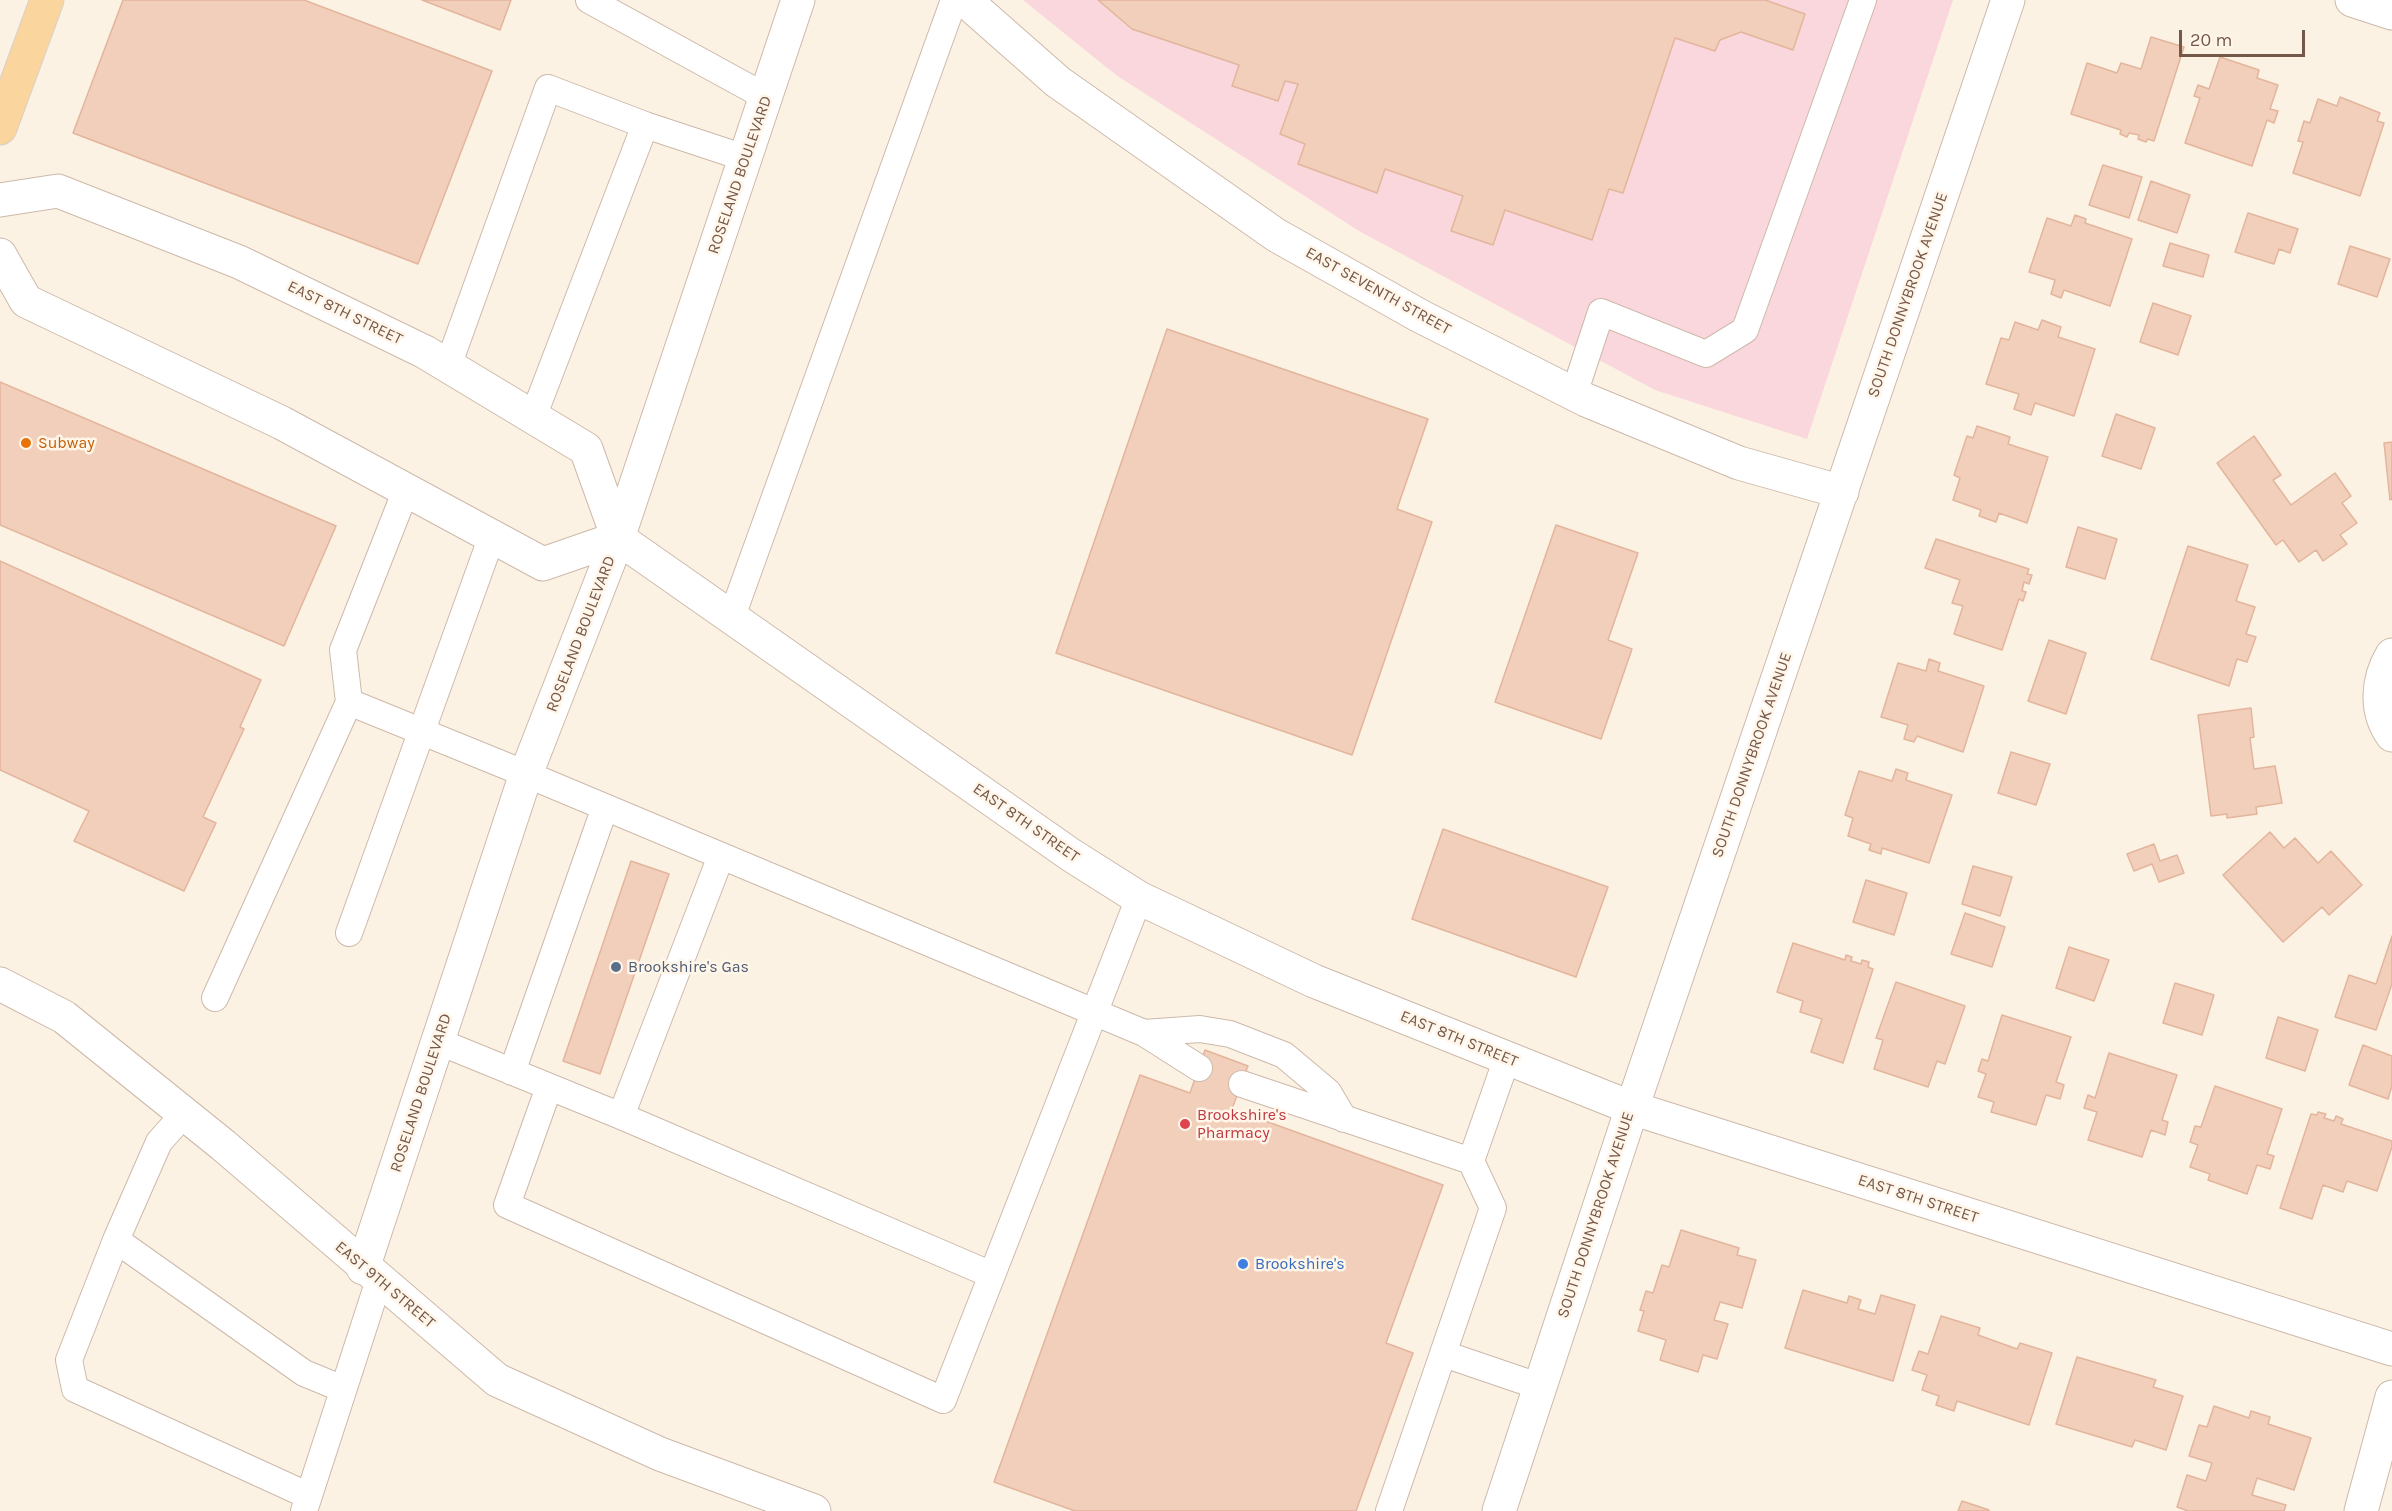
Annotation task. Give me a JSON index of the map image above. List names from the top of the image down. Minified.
{"streets":{"street":["ROSELAND BOULEVARD","EAST SEVENTH STREET","SOUTH DONNYBROOK AVENUE","EAST 8TH STREET","EAST 9TH STREET"]},"crossings":[["ROSELAND BOULEVARD","EAST 8TH STREET"],["ROSELAND BOULEVARD","EAST 9TH STREET"],["EAST SEVENTH STREET","SOUTH DONNYBROOK AVENUE"],["SOUTH DONNYBROOK AVENUE","EAST 8TH STREET"]],"places":["Subway","Brookshire's Gas","Brookshire's Pharmacy","Brookshire's"],"scale_bar":"20 m"}
